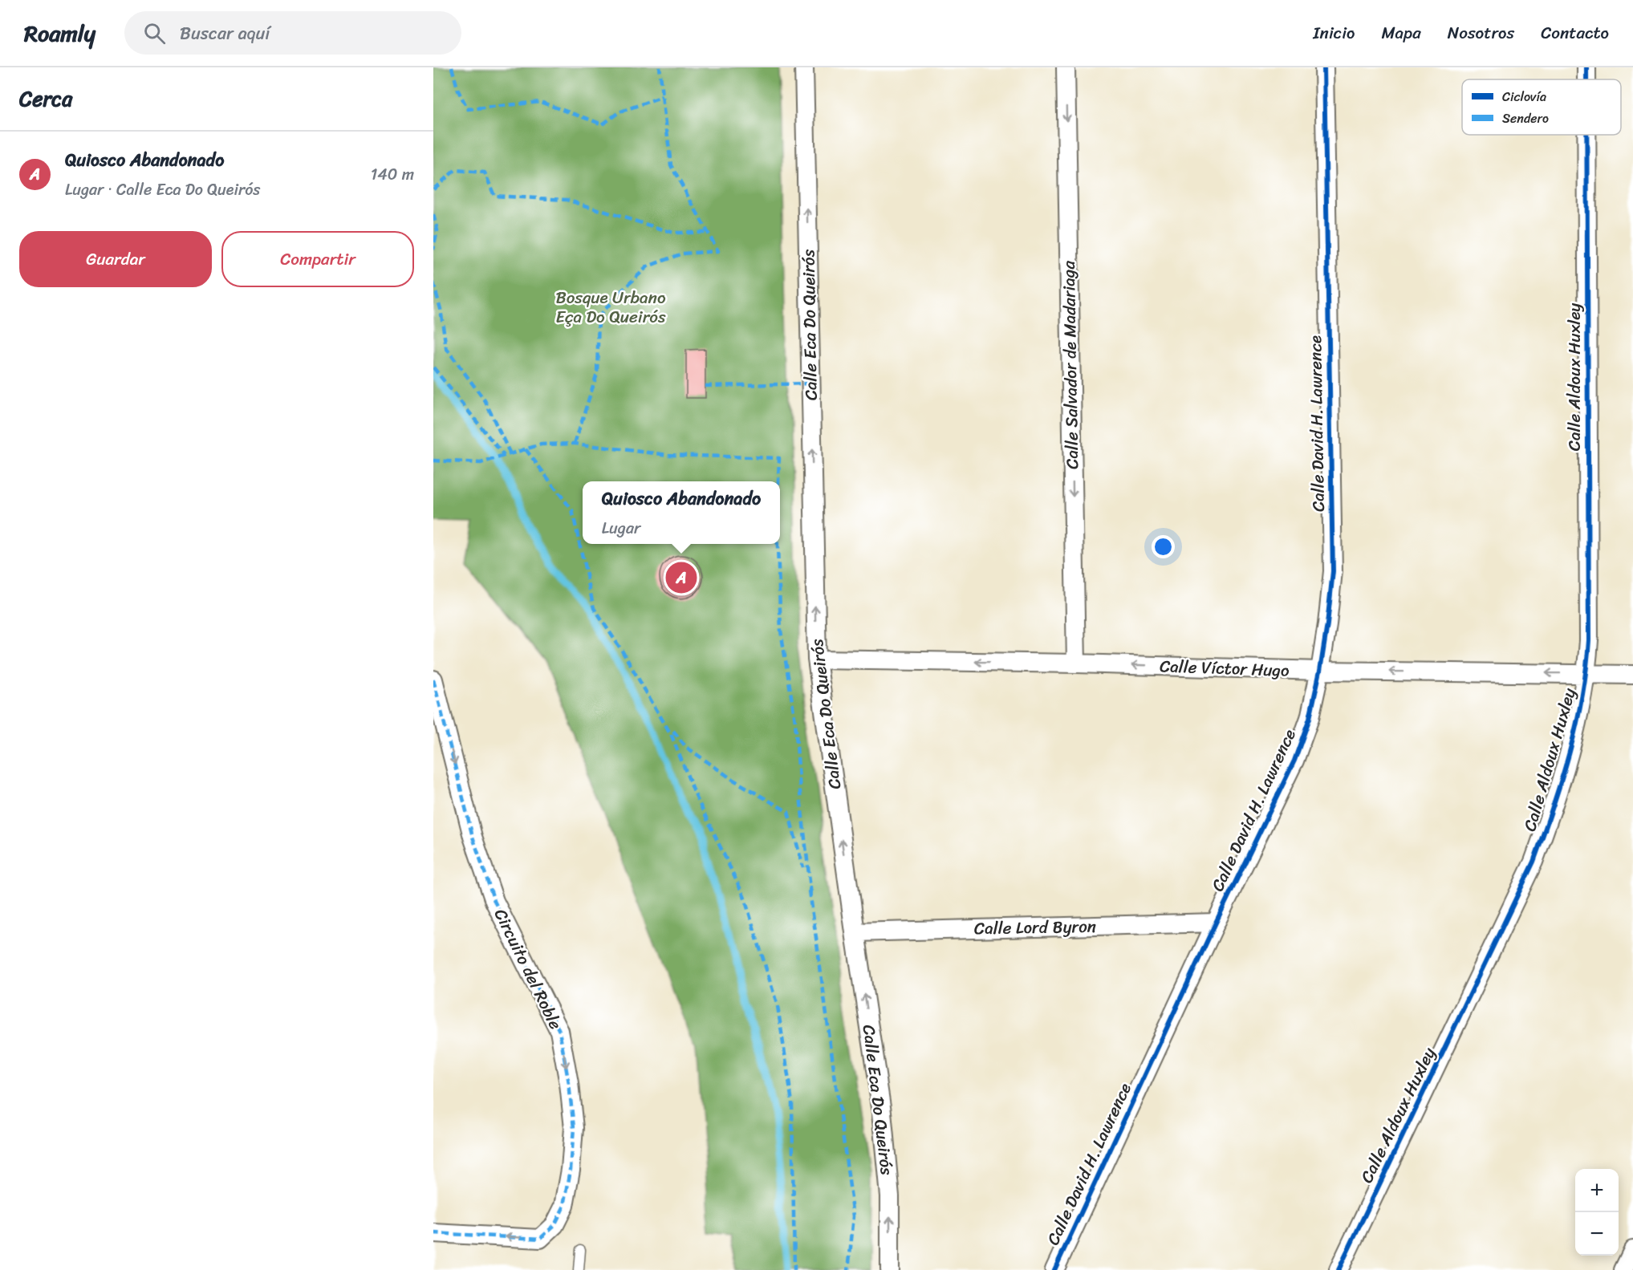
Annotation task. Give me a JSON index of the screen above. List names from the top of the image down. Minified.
{"streets":{"street":["Calle Eca Do Queirós","Calle Salvador de Madariaga","Calle Aldoux Huxley","Calle David H. Lawrence","Calle Víctor Hugo","Calle Lord Byron","Circuito del Roble"]},"crossings":[["Calle Eca Do Queirós","Calle Víctor Hugo"],["Calle Eca Do Queirós","Calle Lord Byron"],["Calle Salvador de Madariaga","Calle Víctor Hugo"],["Calle Aldoux Huxley","Calle Víctor Hugo"],["Calle David H. Lawrence","Calle Víctor Hugo"],["Calle David H. Lawrence","Calle Lord Byron"]],"one_way":["Calle Eca Do Queirós","Calle Salvador de Madariaga","Calle Víctor Hugo"],"parks":["Bosque Urbano Eça Do Queirós"],"legend":["Ciclovía","Sendero"],"page":{"header":"Roamly","search":"Buscar aquí","nav":["Inicio","Mapa","Nosotros","Contacto"],"heading":"Cerca","list":[{"mark":"A","name":"Quiosco Abandonado","note":"Lugar · Calle Eca Do Queirós","value":"140 m"}],"buttons":["Guardar","Compartir"],"popup":["Quiosco Abandonado","Lugar"],"pins":"A","map_buttons":["+","−"]}}
